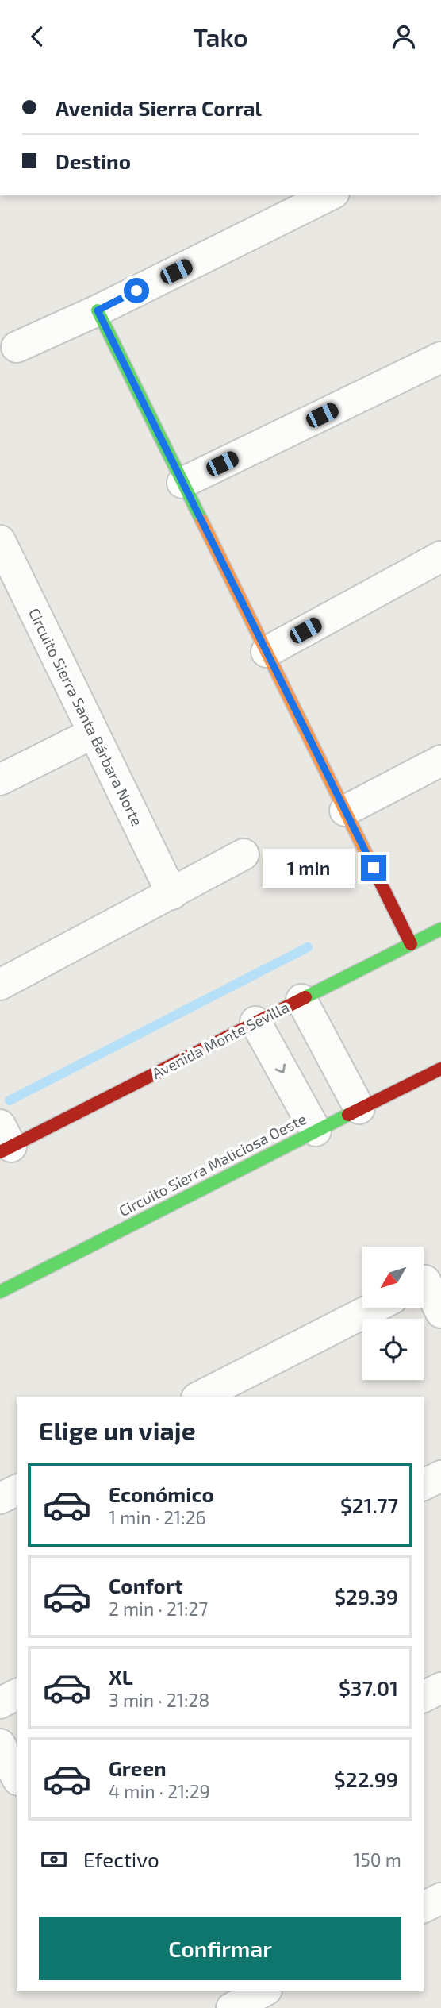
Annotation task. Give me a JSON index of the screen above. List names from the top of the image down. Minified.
{"streets":{"street":["Circuito Sierra Santa Bárbara Norte","Avenida Monte Sevilla","Circuito Sierra Maliciosa Oeste"]},"north":"bottom left","page":{"header":"Tako","banner":["Avenida Sierra Corral","Destino"],"bubble":"1 min","heading":"Elige un viaje","list":[{"name":"Económico","note":"1 min · 21:26","value":"$21.77"},{"name":"Confort","note":"2 min · 21:27","value":"$29.39"},{"name":"XL","note":"3 min · 21:28","value":"$37.01"},{"name":"Green","note":"4 min · 21:29","value":"$22.99"}],"pay":["Efectivo","150 m"],"buttons":"Confirmar"}}
